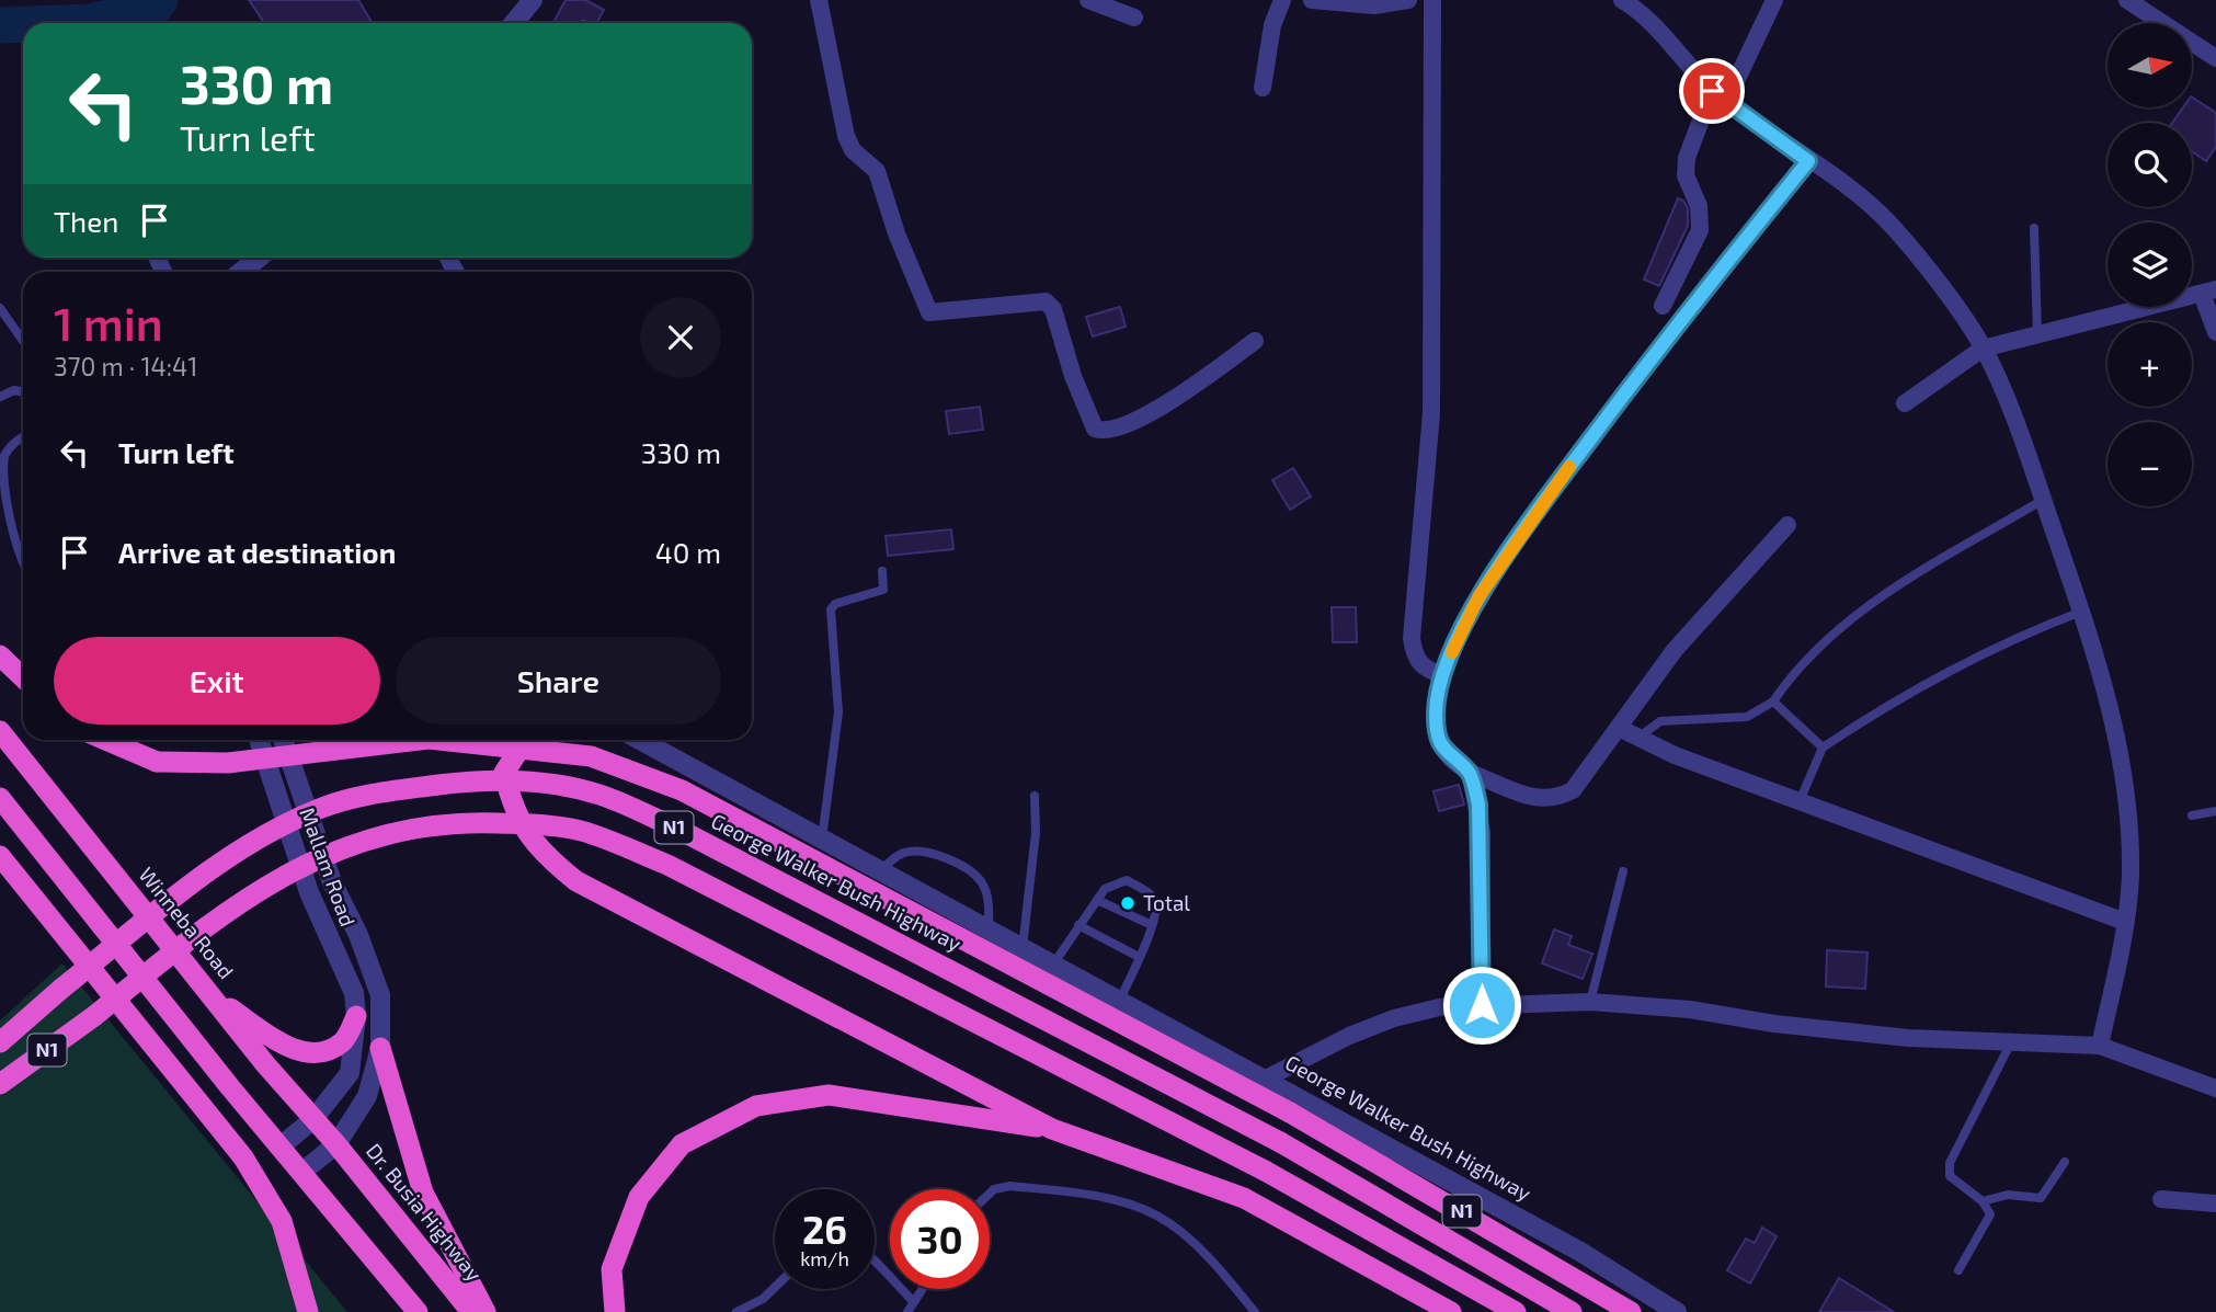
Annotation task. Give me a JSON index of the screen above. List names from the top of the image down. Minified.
{"streets":{"highway":["N1","George Walker Bush Highway","Winneba Road","Dr. Busia Highway"],"street":["Mallam Road"]},"crossings":[["Mallam Road","Winneba Road"],["Winneba Road","Dr. Busia Highway"]],"places":["Total"],"north":"right","page":{"map_buttons":["+","−"],"turn":["330 m","Turn left"],"then":"Then","heading":["1 min","370 m · 14:41"],"list":[{"name":"Turn left","value":"330 m"},{"name":"Arrive at destination","value":"40 m"}],"buttons":["Exit","Share"],"speed":"26 km/h","limit":"30"}}
